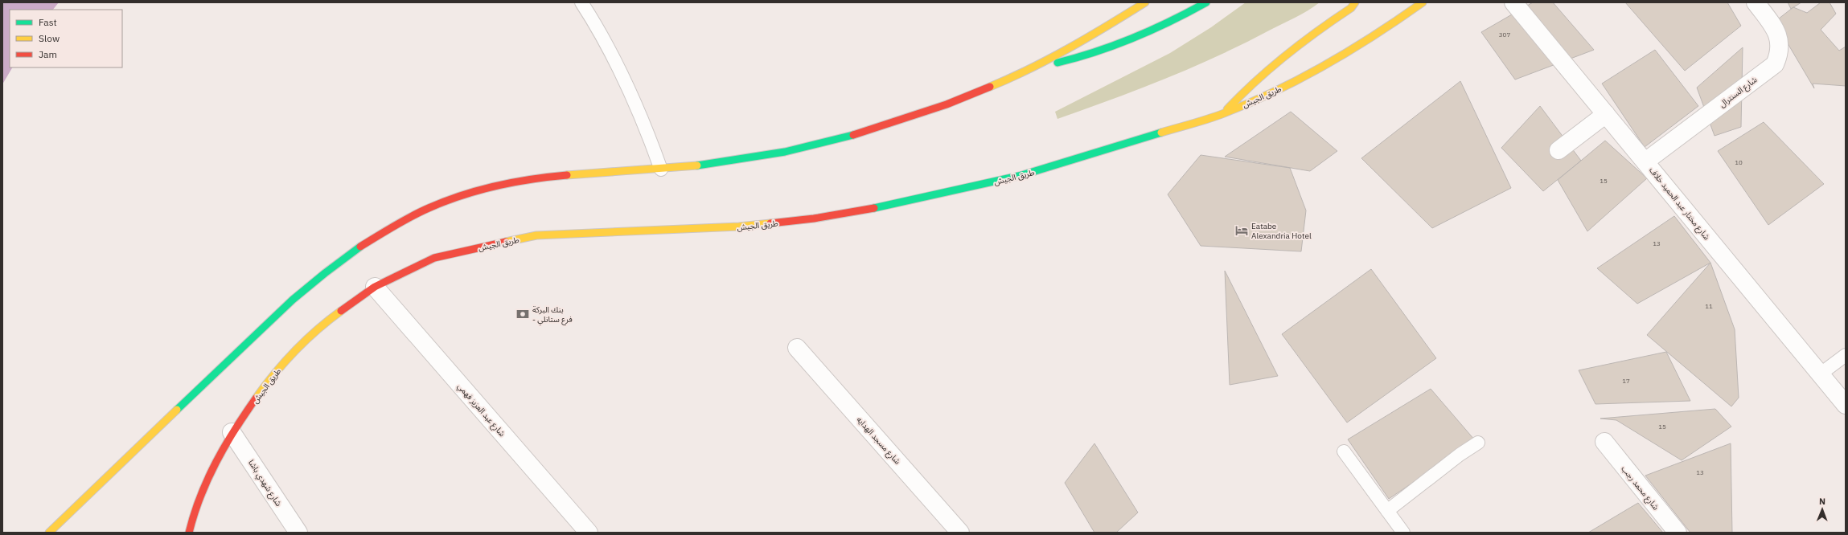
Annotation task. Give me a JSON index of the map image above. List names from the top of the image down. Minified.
{"streets":{"highway":["طريق الجيش"],"street":["شارع السنترال","شارع مختار عبد الحميد خلاف","شارع عبد العزيز فهمي","شارع مسجد الهدايه","شارع شهدي باشا","شارع محمد رجب"]},"crossings":[["شارع السنترال","شارع مختار عبد الحميد خلاف"],["طريق الجيش","شارع عبد العزيز فهمي"],["طريق الجيش","شارع شهدي باشا"]],"places":{"hotel":["Eatabe Alexandria Hotel"],"bank":["بنك البركة - فرع ستانلي"]},"house_numbers":["307","10","15","13","11","17","15","13"],"legend":["Fast","Slow","Jam"],"north":"top"}
